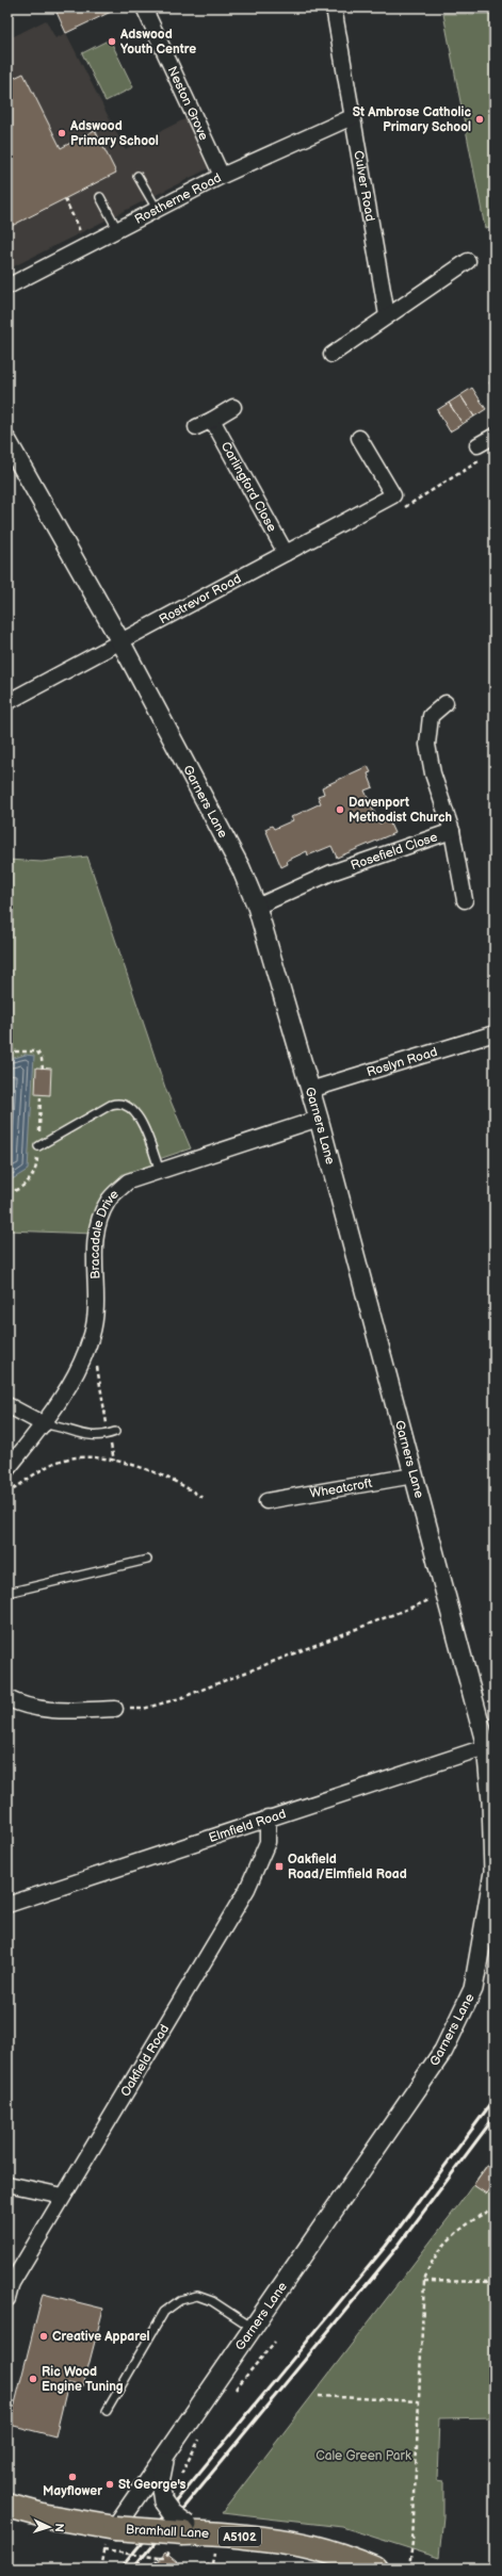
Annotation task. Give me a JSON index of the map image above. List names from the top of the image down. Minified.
{"streets":{"main road":["Bramhall Lane","A5102"],"street":["Neston Grove","Culver Road","Rostherne Road","Carlingford Close","Rostrevor Road","Garners Lane","Rosefield Close","Roslyn Road","Bracadale Drive","Wheatcroft","Elmfield Road","Oakfield Road"]},"crossings":[["Neston Grove","Rostherne Road"],["Culver Road","Rostherne Road"],["Carlingford Close","Rostrevor Road"],["Rostrevor Road","Garners Lane"],["Garners Lane","Rosefield Close"],["Garners Lane","Roslyn Road"],["Garners Lane","Bracadale Drive"],["Garners Lane","Wheatcroft"],["Garners Lane","Elmfield Road"],["Garners Lane","Bramhall Lane"],["Elmfield Road","Oakfield Road"]],"parks":["Cale Green Park"],"places":{"other":["Adswood Youth Centre","St Ambrose Catholic Primary School","Adswood Primary School","Davenport Methodist Church","Creative Apparel","Ric Wood Engine Tuning","Mayflower","St George's"],"transit":["Oakfield Road/Elmfield Road"]},"north":"right"}
